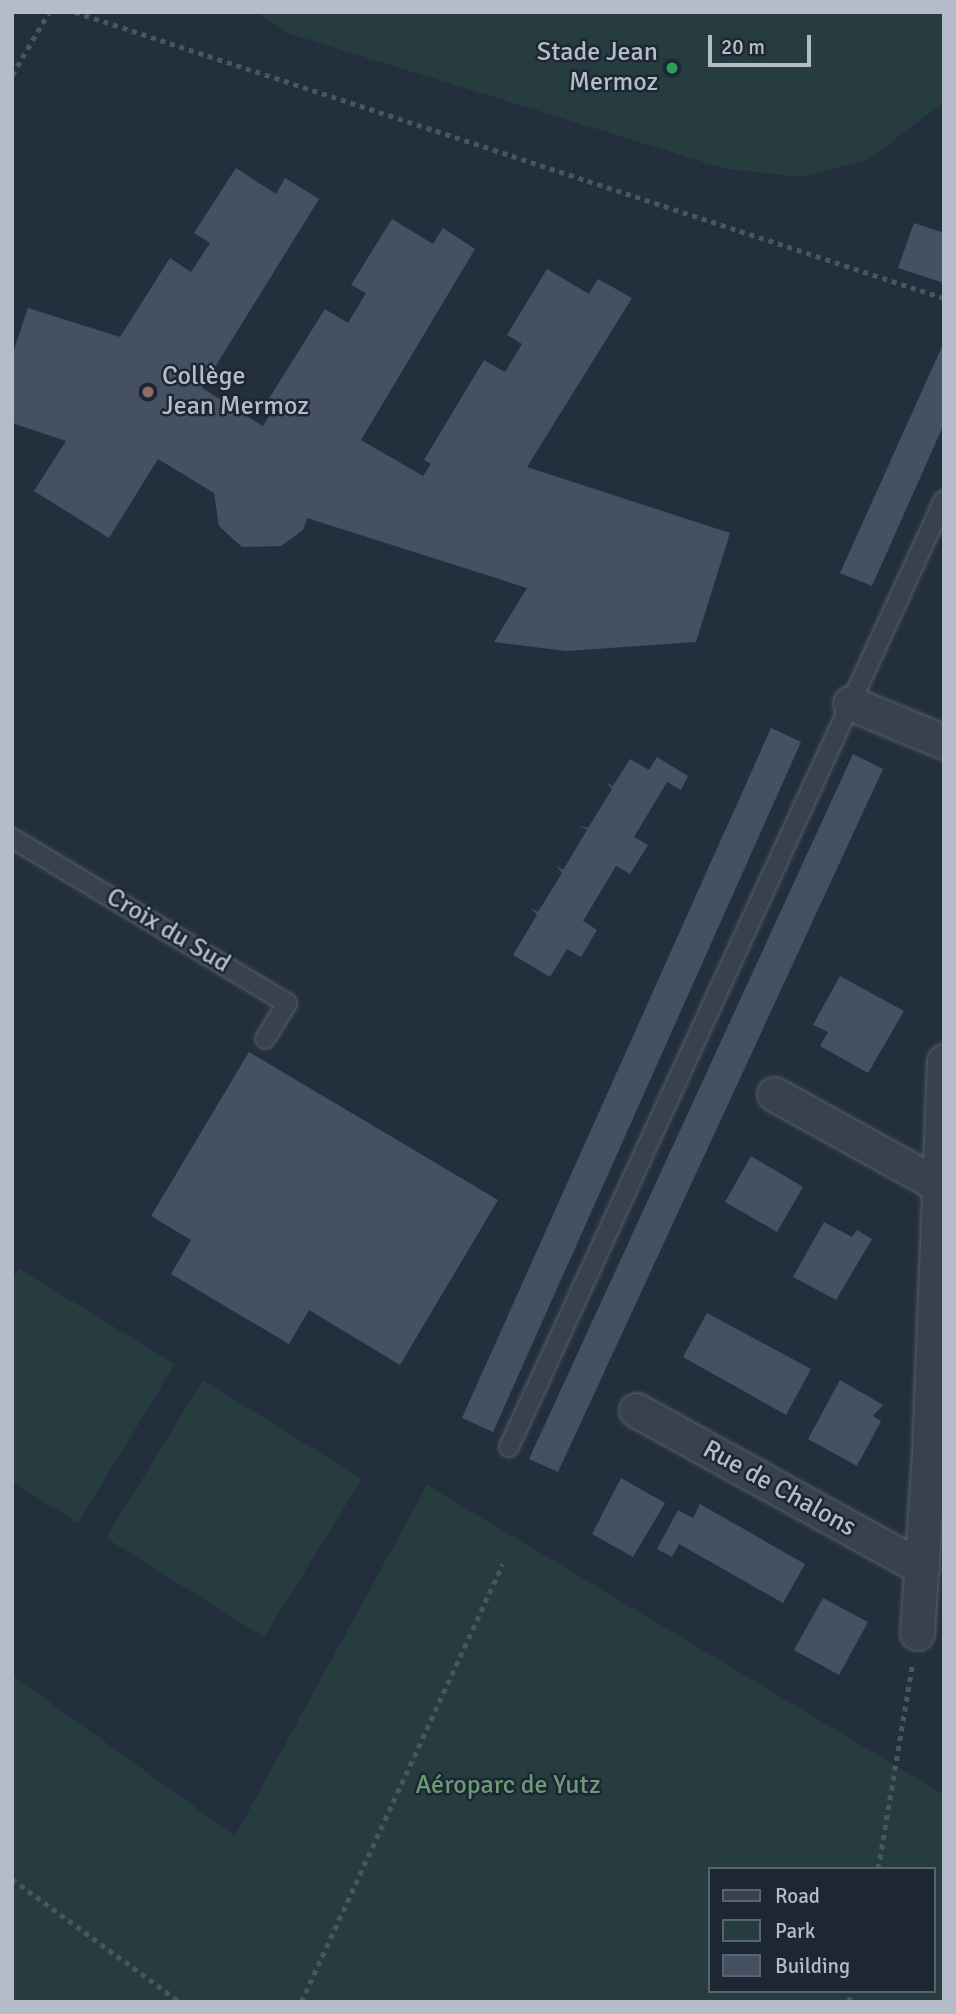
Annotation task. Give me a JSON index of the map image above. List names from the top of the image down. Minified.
{"streets":{"street":["Rue de Chalons"],"lane":["Croix du Sud"]},"parks":["Aéroparc de Yutz"],"places":["Stade Jean Mermoz","Collège Jean Mermoz"],"legend":["Road","Park","Building"],"scale_bar":"20 m"}
